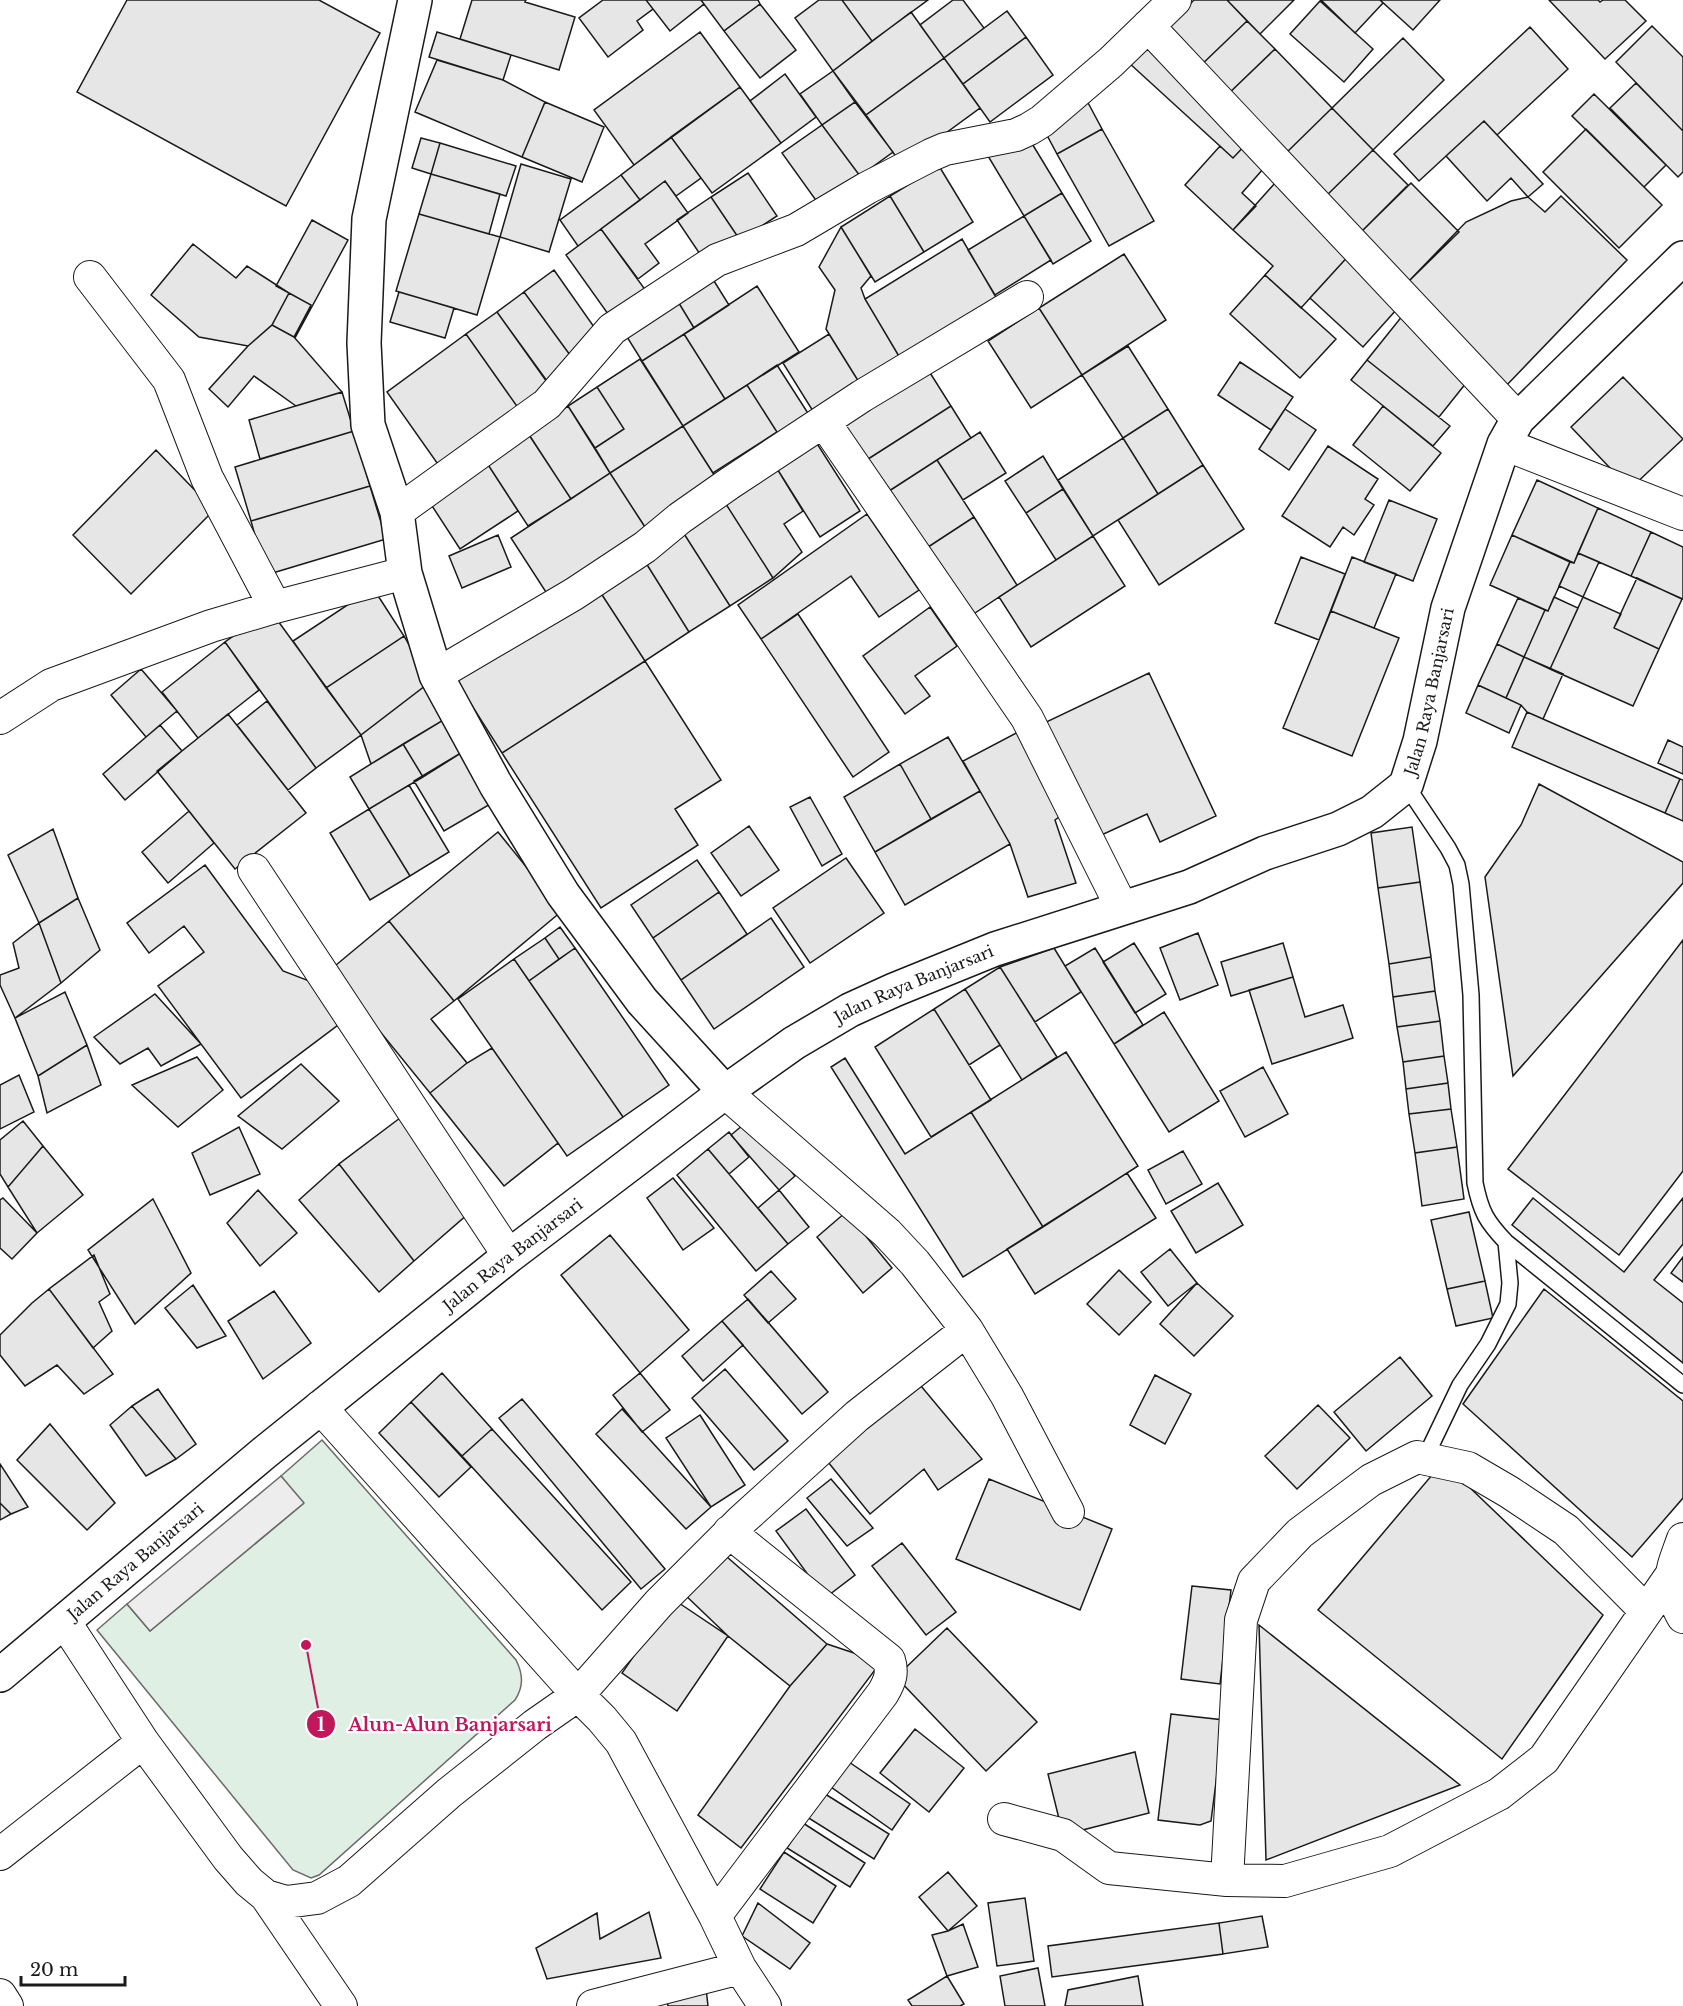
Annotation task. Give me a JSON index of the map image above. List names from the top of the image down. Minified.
{"streets":{"main road":["Jalan Raya Banjarsari"]},"places":["Alun-Alun Banjarsari"],"scale_bar":"20 m"}
